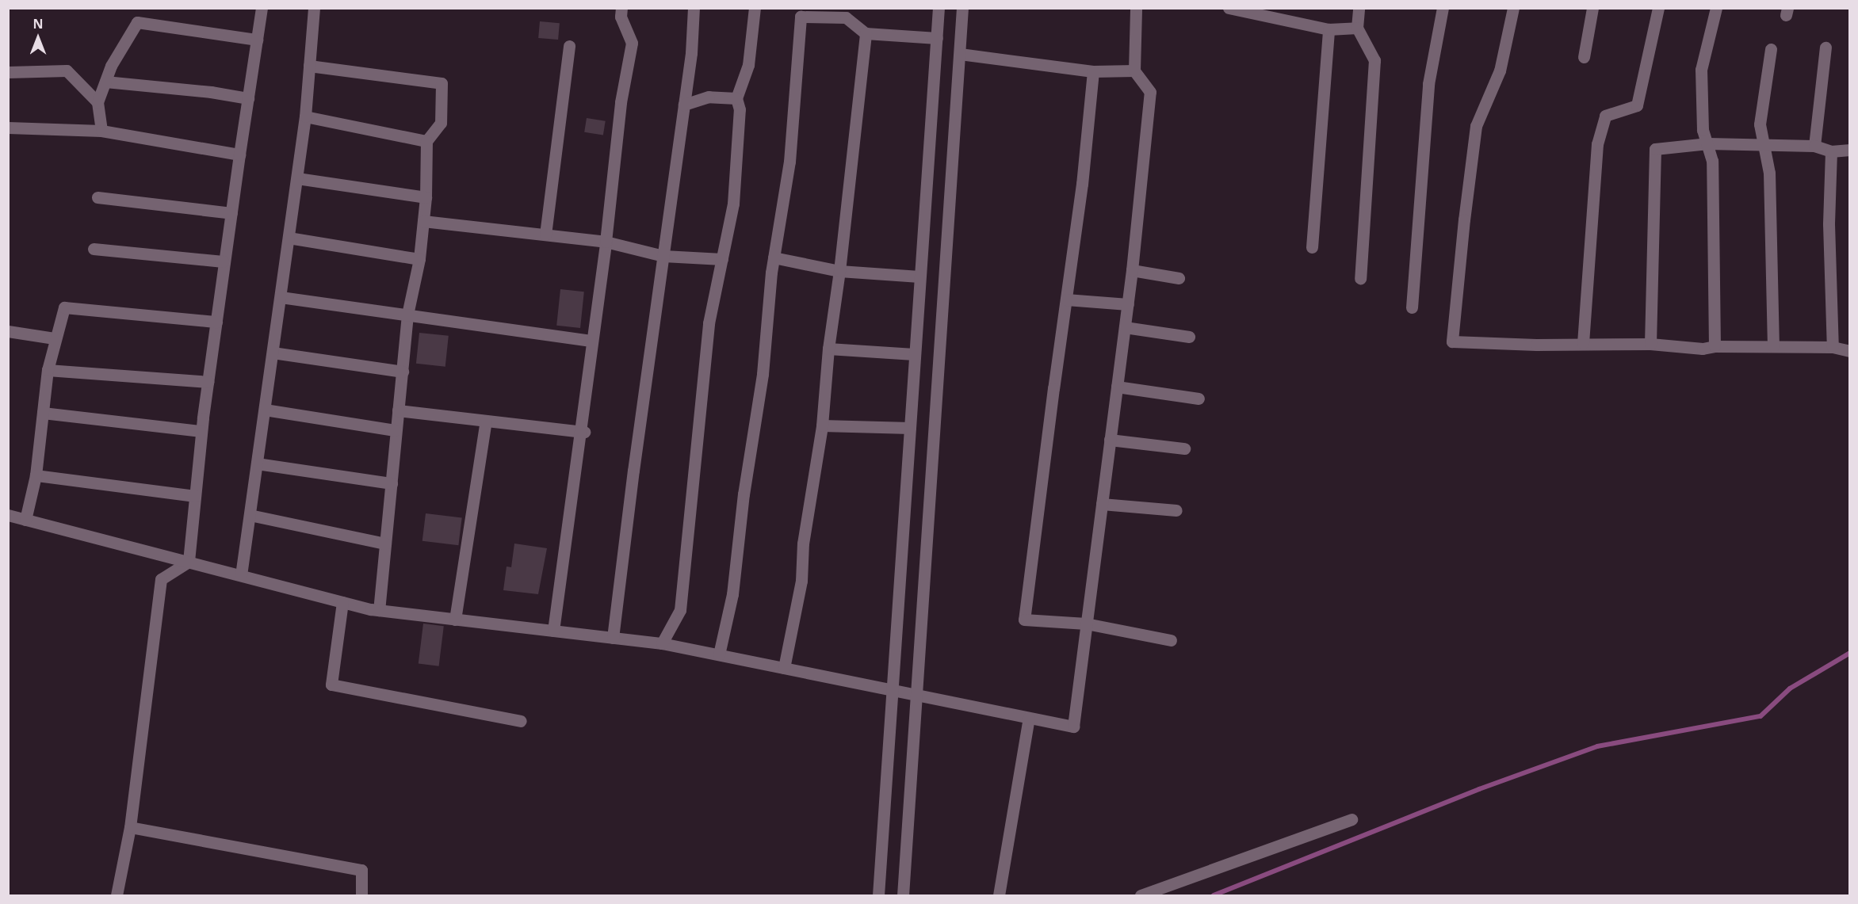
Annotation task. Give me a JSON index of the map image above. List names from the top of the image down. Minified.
{"north":"top"}
